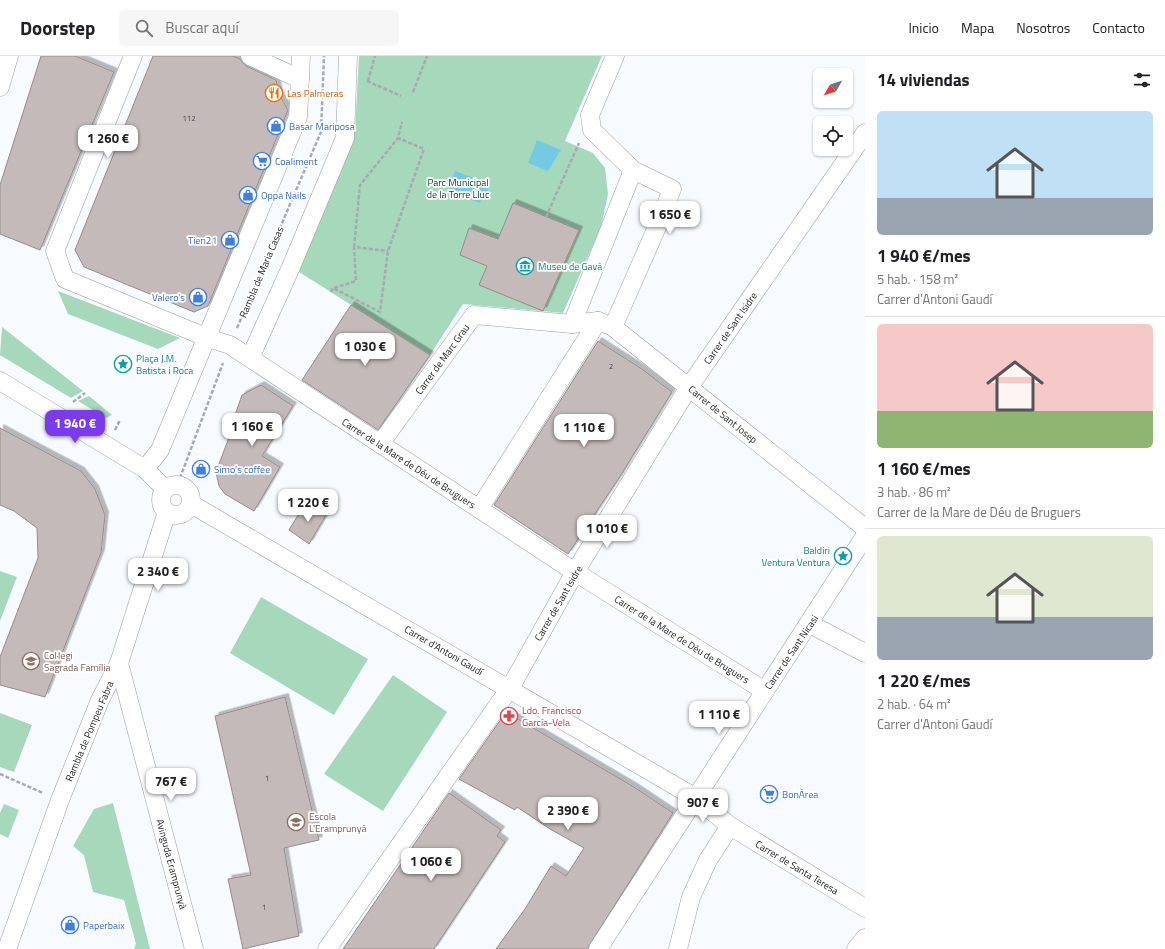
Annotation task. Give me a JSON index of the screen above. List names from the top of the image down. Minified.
{"streets":{"street":["Carrer de Sant Isidre","Carrer de Marc Grau","Carrer de Sant Josep","Carrer de la Mare de Déu de Bruguers","Carrer d'Antoni Gaudí","Carrer de Sant Nicasi","Rambla de Pompeu Fabra","Avinguda Eramprunyà","Carrer de Santa Teresa"],"path":["Rambla de Maria Casas"]},"crossings":[["Rambla de Maria Casas","Carrer de la Mare de Déu de Bruguers"],["Rambla de Maria Casas","Carrer d'Antoni Gaudí"],["Rambla de Maria Casas","Rambla de Pompeu Fabra"],["Carrer de Sant Isidre","Carrer de Sant Josep"],["Carrer de Sant Isidre","Carrer de la Mare de Déu de Bruguers"],["Carrer de Sant Isidre","Carrer d'Antoni Gaudí"],["Carrer de Marc Grau","Carrer de la Mare de Déu de Bruguers"],["Carrer de la Mare de Déu de Bruguers","Carrer de Sant Nicasi"],["Carrer d'Antoni Gaudí","Carrer de Sant Nicasi"],["Carrer d'Antoni Gaudí","Rambla de Pompeu Fabra"],["Carrer d'Antoni Gaudí","Carrer de Santa Teresa"],["Carrer de Sant Nicasi","Carrer de Santa Teresa"],["Rambla de Pompeu Fabra","Avinguda Eramprunyà"]],"parks":["Parc Municipal de la Torre Lluc"],"places":{"restaurant":["Las Palmeras"],"shop":["Basar Mariposa","Oppa Nails","Tien21","Valero's","Simo's coffee","Paperbaix"],"supermarket":["Coaliment","BonÀrea"],"museum":["Museu de Gavà"],"place":["Plaça J.M. Batista i Roca","Baldiri Ventura Ventura"],"school or university":["Col·legi Sagrada Família","Escola L'Eramprunyà"],"pharmacy":["Ldo. Francisco García-Vela"]},"house_numbers":["112","2","1","1"],"north":"bottom left","page":{"header":"Doorstep","search":"Buscar aquí","nav":["Inicio","Mapa","Nosotros","Contacto"],"heading":"14 viviendas","list":[{"name":"1 940 €/mes","note":"5 hab. · 158 m² · Carrer d'Antoni Gaudí"},{"name":"1 160 €/mes","note":"3 hab. · 86 m² · Carrer de la Mare de Déu de Bruguers"},{"name":"1 220 €/mes","note":"2 hab. · 64 m² · Carrer d'Antoni Gaudí"}],"price":["1 260 €","1 650 €","1 030 €","1 940 €","1 160 €","1 110 €","1 220 €","1 010 €","2 340 €","1 110 €","767 €","907 €","2 390 €","1 060 €"]}}
